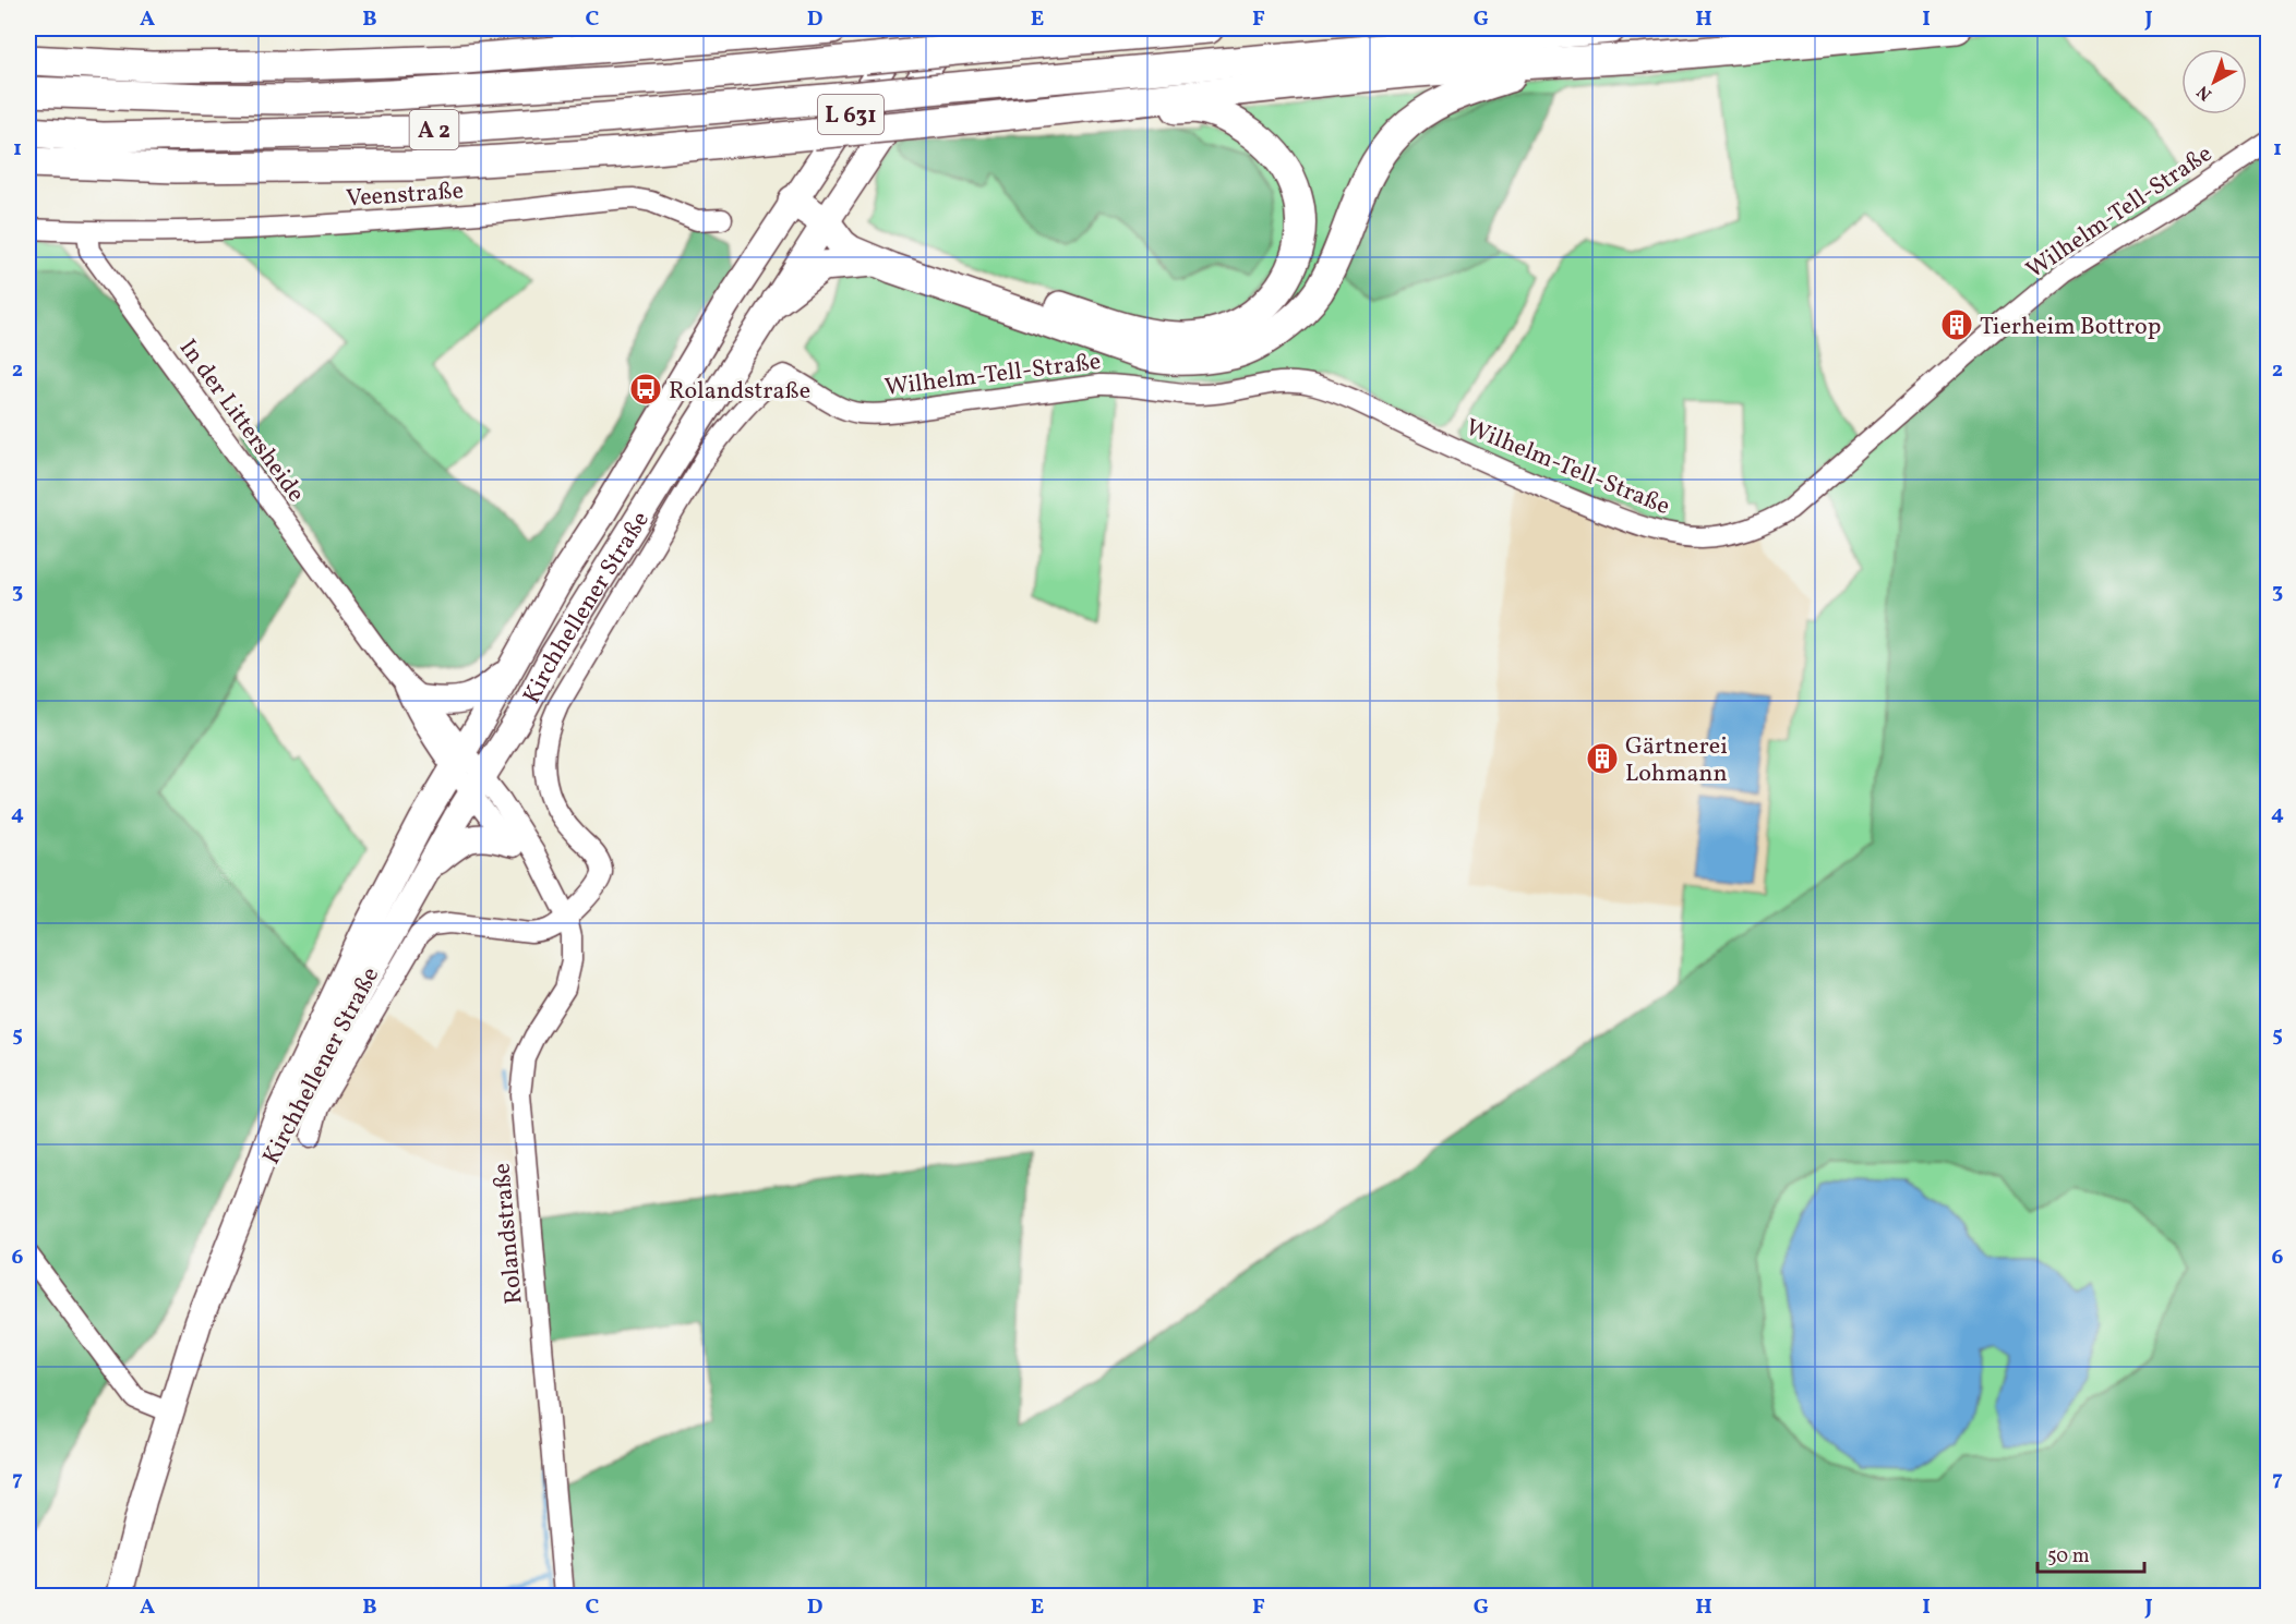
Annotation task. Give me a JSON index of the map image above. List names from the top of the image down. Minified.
{"streets":{"highway":["A 2"],"main road":["L 631","Kirchhellener Straße"],"street":["Veenstraße","Wilhelm-Tell-Straße","In der Littersheide","Rolandstraße"]},"crossings":[["L 631","In der Littersheide"],["L 631","Kirchhellener Straße"],["L 631","Rolandstraße"],["A 2","Kirchhellener Straße"],["Veenstraße","In der Littersheide"],["Wilhelm-Tell-Straße","Kirchhellener Straße"],["In der Littersheide","Kirchhellener Straße"],["In der Littersheide","Rolandstraße"],["Kirchhellener Straße","Rolandstraße"]],"places":{"building":["Tierheim Bottrop","Gärtnerei Lohmann"],"bus stop":["Rolandstraße"]},"scale_bar":"50 m","north":"bottom left","grid":{"columns":["A","B","C","D","E","F","G","H","I","J"],"rows":["1","2","3","4","5","6","7"]}}
